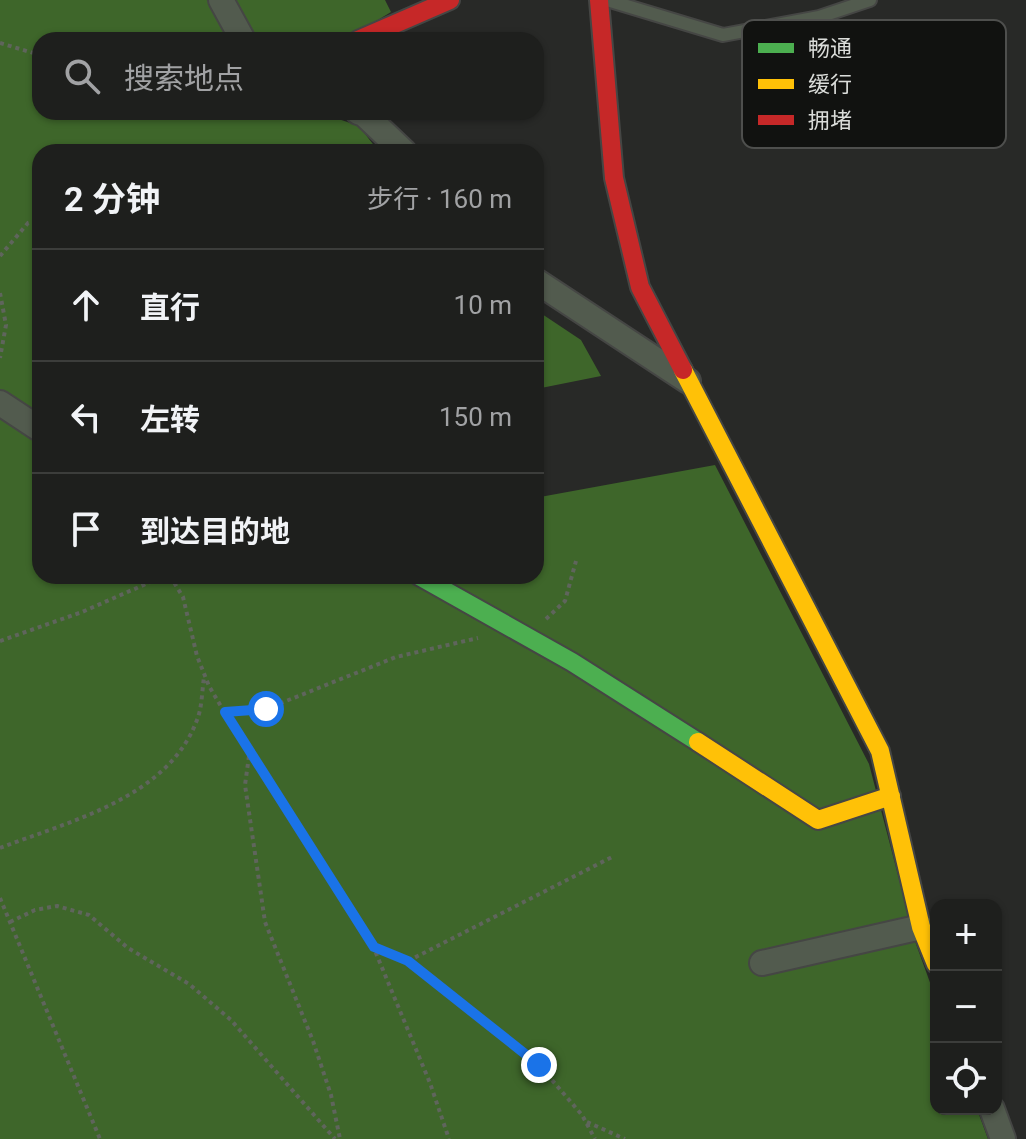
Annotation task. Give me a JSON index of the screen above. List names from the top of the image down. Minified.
{"legend":["畅通","缓行","拥堵"],"page":{"search":"搜索地点","heading":["2 分钟","步行 · 160 m"],"list":[["直行","10 m"],["左转","150 m"],"到达目的地"],"map_buttons":["+","−"]}}
